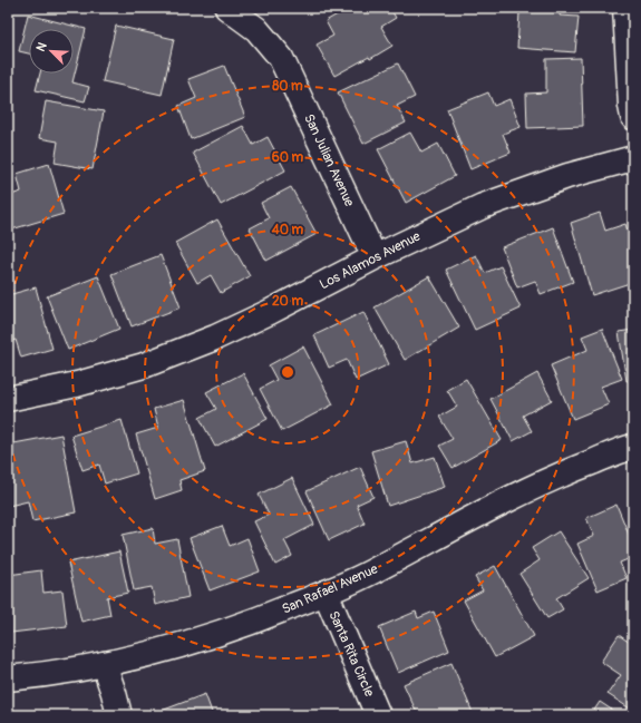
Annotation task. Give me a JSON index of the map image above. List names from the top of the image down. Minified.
{"streets":{"street":["San Julian Avenue","Los Alamos Avenue","San Rafael Avenue","Santa Rita Circle"]},"crossings":[["San Julian Avenue","Los Alamos Avenue"],["San Rafael Avenue","Santa Rita Circle"]],"north":"top left","rings":["80 m","60 m","40 m","20 m"]}
